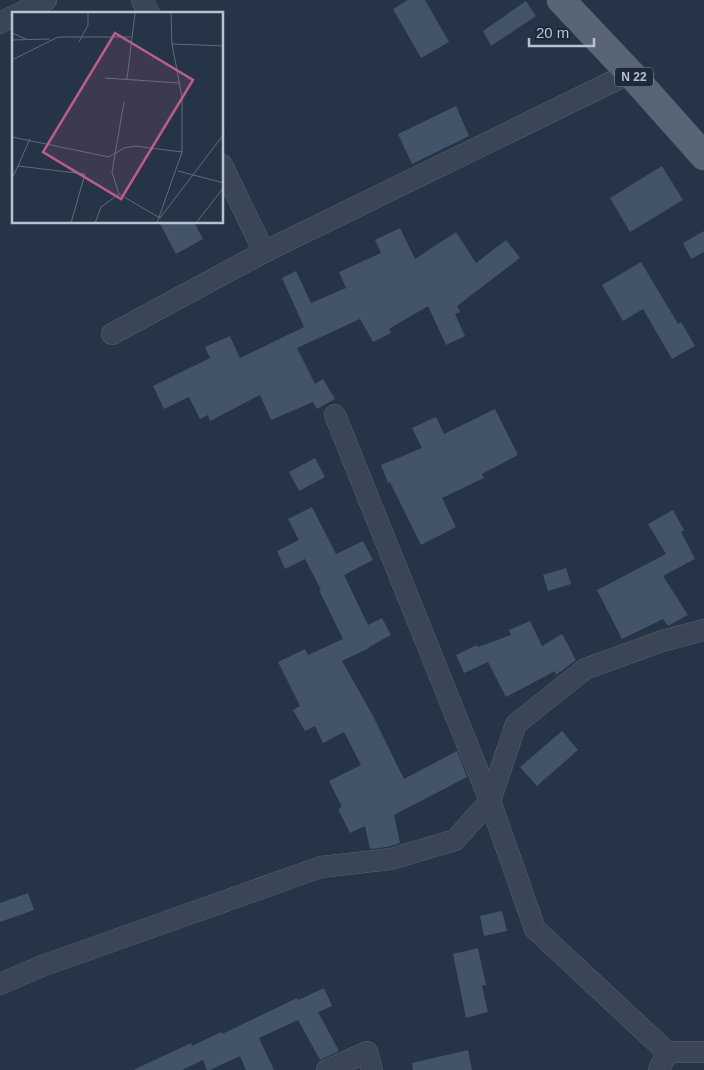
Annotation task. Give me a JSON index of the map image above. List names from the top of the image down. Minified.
{"streets":{"main road":["N 22"]},"scale_bar":"20 m"}
